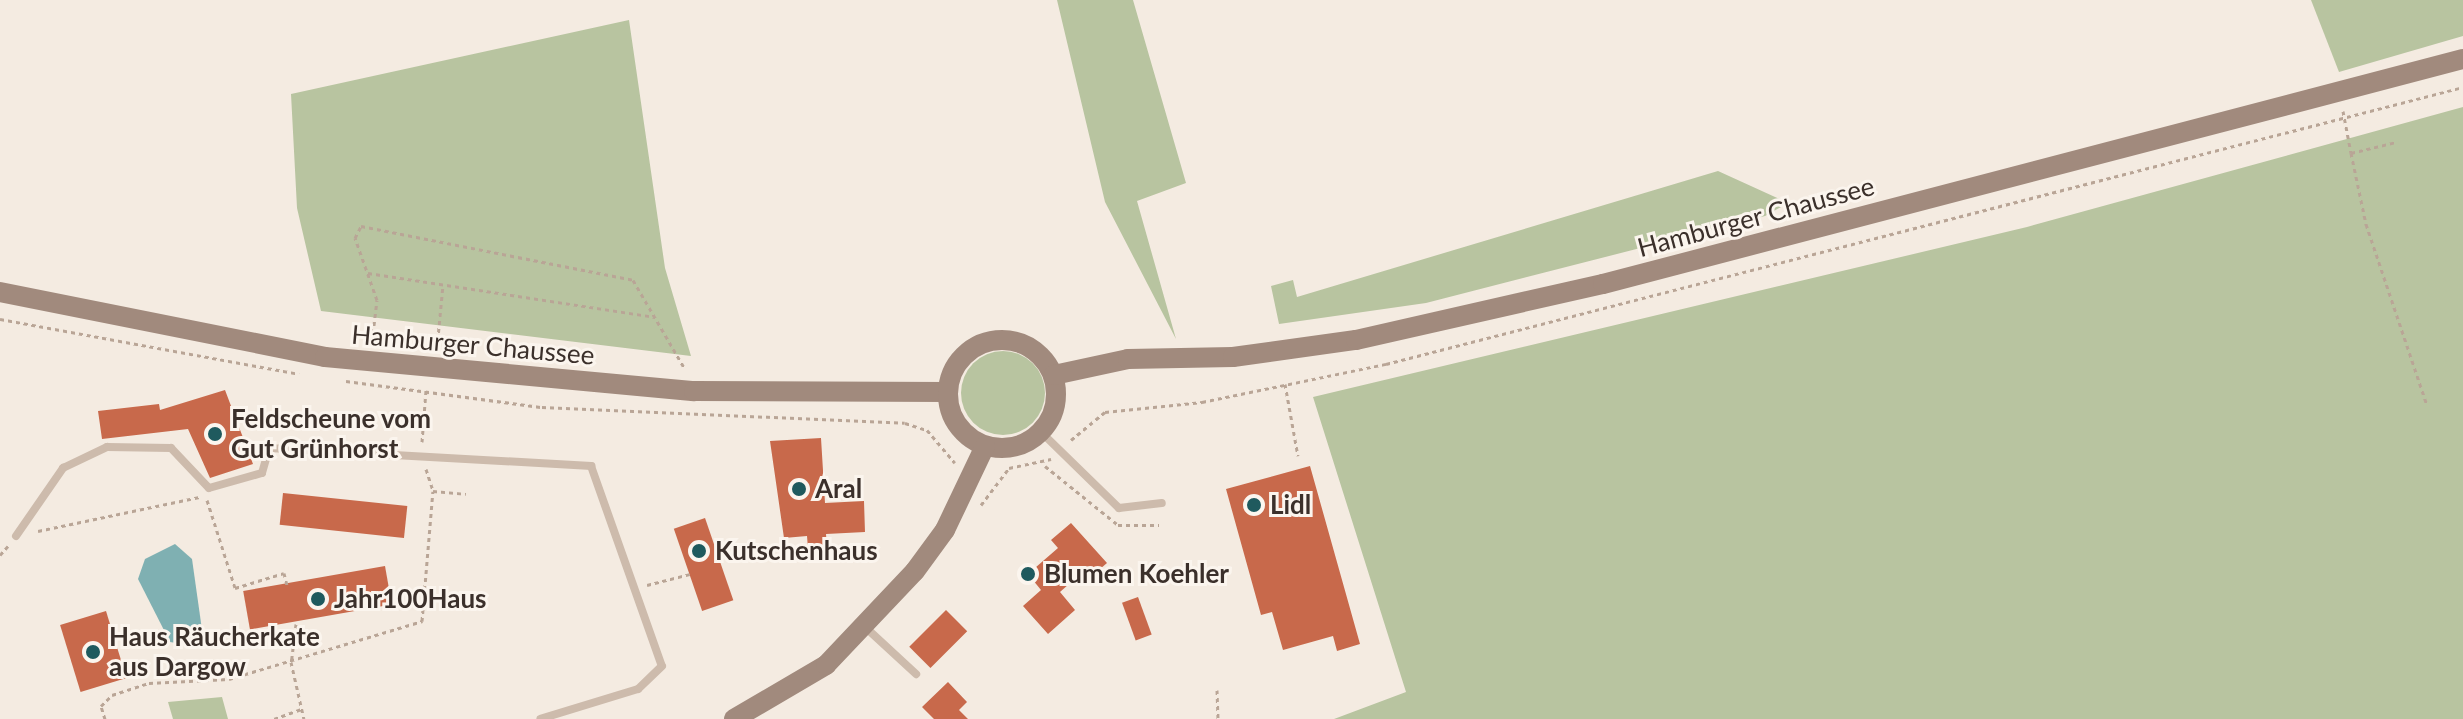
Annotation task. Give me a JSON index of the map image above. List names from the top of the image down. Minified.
{"streets":{"main road":["Hamburger Chaussee"]},"places":["Feldscheune vom Gut Grünhorst","Aral","Lidl","Kutschenhaus","Blumen Koehler","Jahr100Haus","Haus Räucherkate aus Dargow"]}
